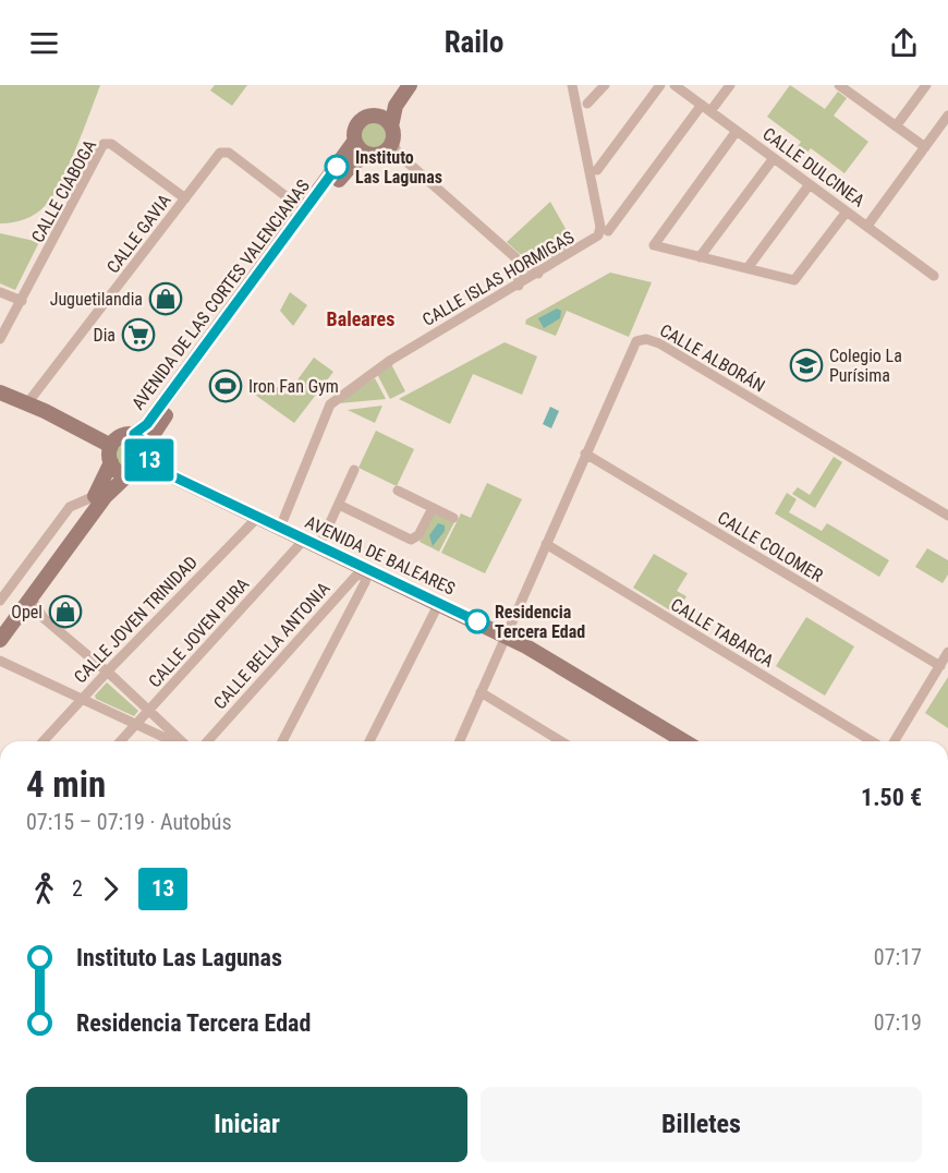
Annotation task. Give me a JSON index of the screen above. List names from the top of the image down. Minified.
{"streets":{"main road":["AVENIDA DE LAS CORTES VALENCIANAS","AVENIDA DE BALEARES"],"street":["CALLE DULCINEA","CALLE CIABOGA","CALLE GAVIA","CALLE ISLAS HORMIGAS","CALLE ALBORÁN","CALLE COLOMER","CALLE JOVEN TRINIDAD","CALLE JOVEN PURA","CALLE TABARCA","CALLE BELLA ANTONIA"]},"crossings":[["CALLE CIABOGA","CALLE GAVIA"],["CALLE ISLAS HORMIGAS","AVENIDA DE BALEARES"],["AVENIDA DE LAS CORTES VALENCIANAS","AVENIDA DE BALEARES"],["CALLE ALBORÁN","CALLE COLOMER"],["CALLE ALBORÁN","AVENIDA DE BALEARES"],["CALLE ALBORÁN","CALLE TABARCA"],["AVENIDA DE BALEARES","CALLE JOVEN TRINIDAD"],["AVENIDA DE BALEARES","CALLE JOVEN PURA"],["AVENIDA DE BALEARES","CALLE BELLA ANTONIA"]],"districts":["Baleares"],"places":{"other":["Instituto Las Lagunas","Residencia Tercera Edad"],"shop":["Juguetilandia","Opel"],"supermarket":["Dia"],"school or university":["Colegio La Purísima"],"sports":["Iron Fan Gym"]},"lines":["bus line 13"],"page":{"header":"Railo","on_map":"13","heading":["4 min","07:15 – 07:19 · Autobús","1.50 €"],"legs":["2","13"],"list":[{"name":"Instituto Las Lagunas","value":"07:17"},{"name":"Residencia Tercera Edad","value":"07:19"}],"buttons":["Iniciar","Billetes"]}}
